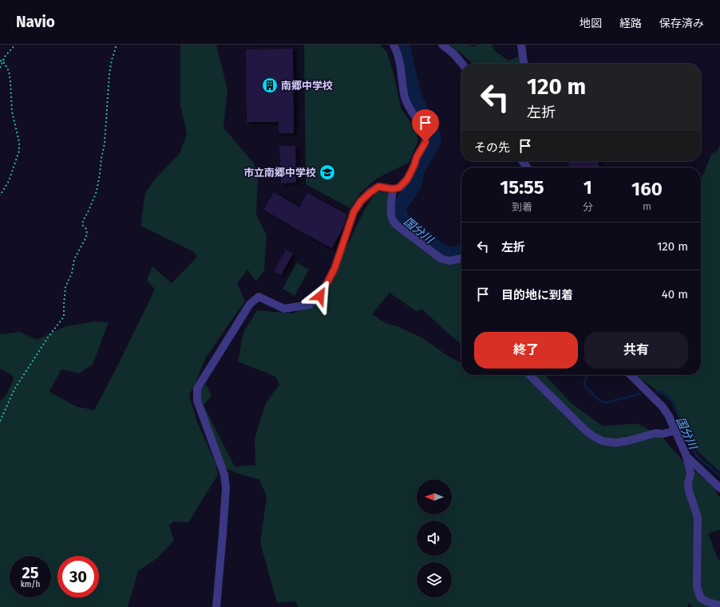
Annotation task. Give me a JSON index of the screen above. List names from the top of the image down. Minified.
{"water":["国分川"],"places":{"building":["南郷中学校"],"school or university":["市立南郷中学校"]},"north":"left","page":{"header":"Navio","nav":["地図","経路","保存済み"],"turn":["120 m","左折"],"then":"その先","eta":["15:55","到着","1","分","160","m"],"list":[{"name":"左折","value":"120 m"},{"name":"目的地に到着","value":"40 m"}],"buttons":["終了","共有"],"speed":"25 km/h","limit":"30"}}
